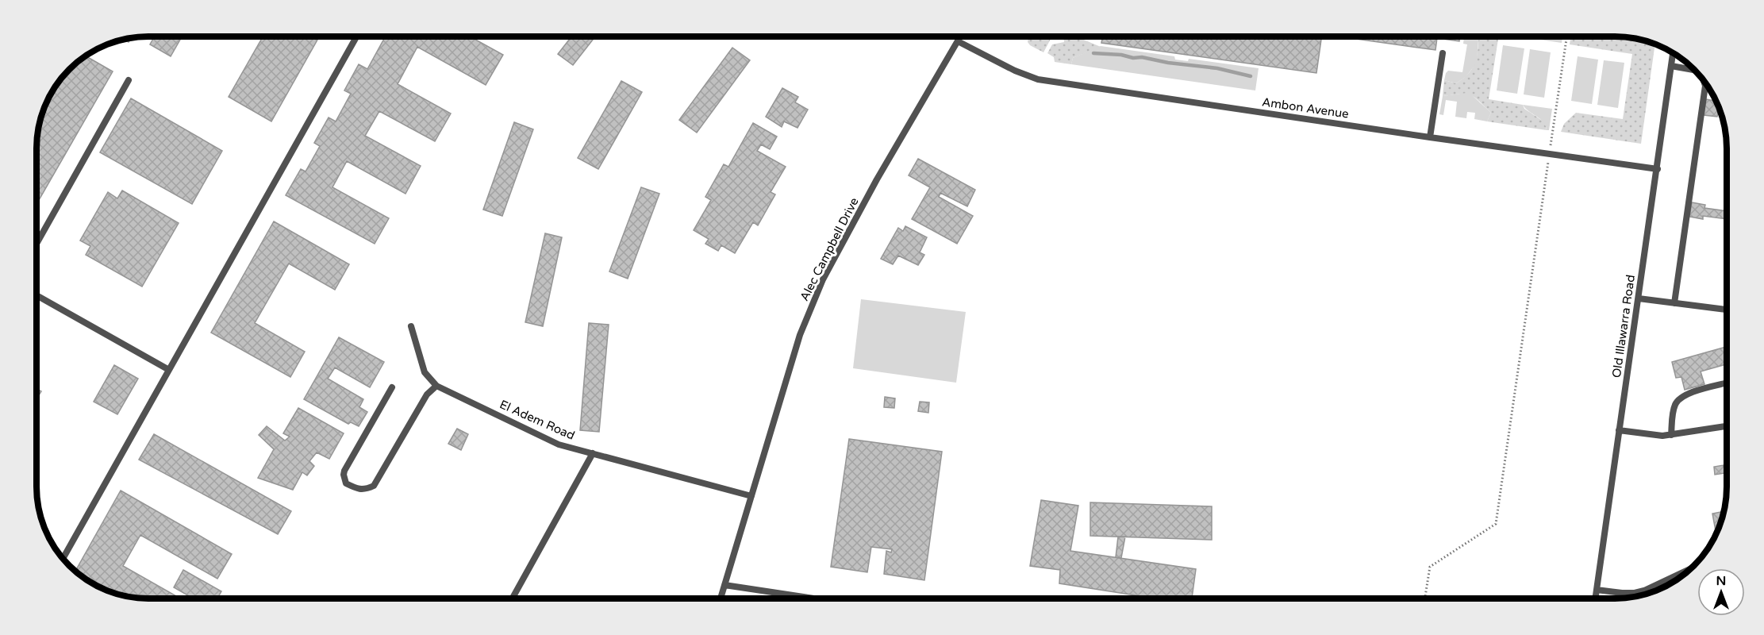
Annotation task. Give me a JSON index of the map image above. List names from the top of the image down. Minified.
{"streets":{"lane":["Ambon Avenue","Alec Campbell Drive","Old Illawarra Road","El Adem Road"]},"crossings":[["Ambon Avenue","Alec Campbell Drive"],["Ambon Avenue","Old Illawarra Road"],["Alec Campbell Drive","El Adem Road"]],"north":"top"}
